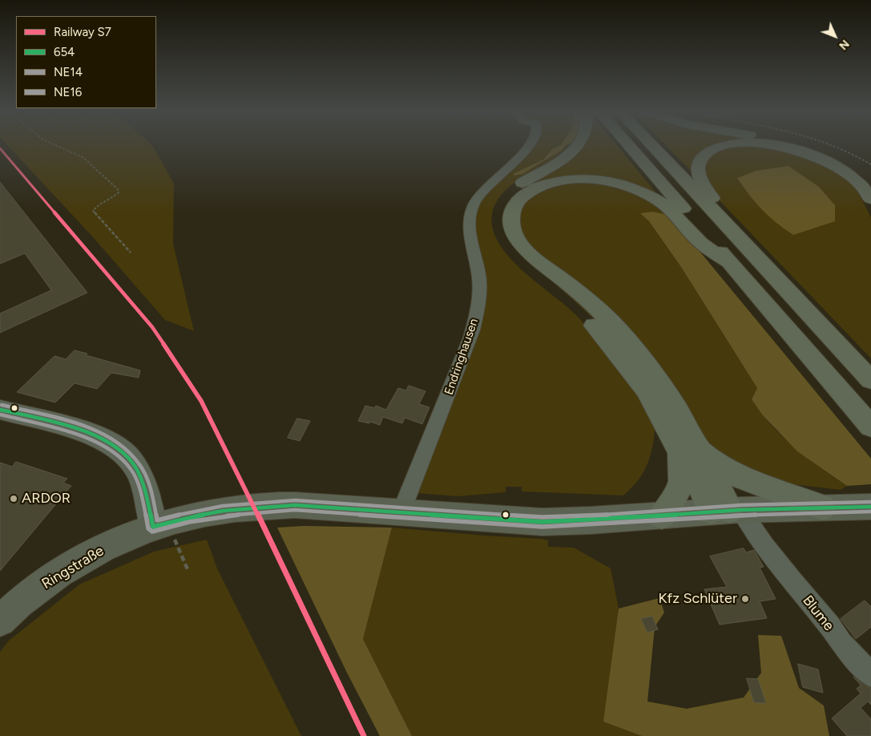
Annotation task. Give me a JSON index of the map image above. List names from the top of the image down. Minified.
{"streets":{"main road":["Ringstraße"],"street":["Endringhausen","Blume"]},"crossings":[["Endringhausen","Ringstraße"],["Ringstraße","Blume"]],"places":["ARDOR","Kfz Schlüter"],"lines":["rail line S7","transit line NE16","transit line 654","transit line NE14"],"legend":["Railway S7","654","NE14","NE16"],"north":"bottom right"}
